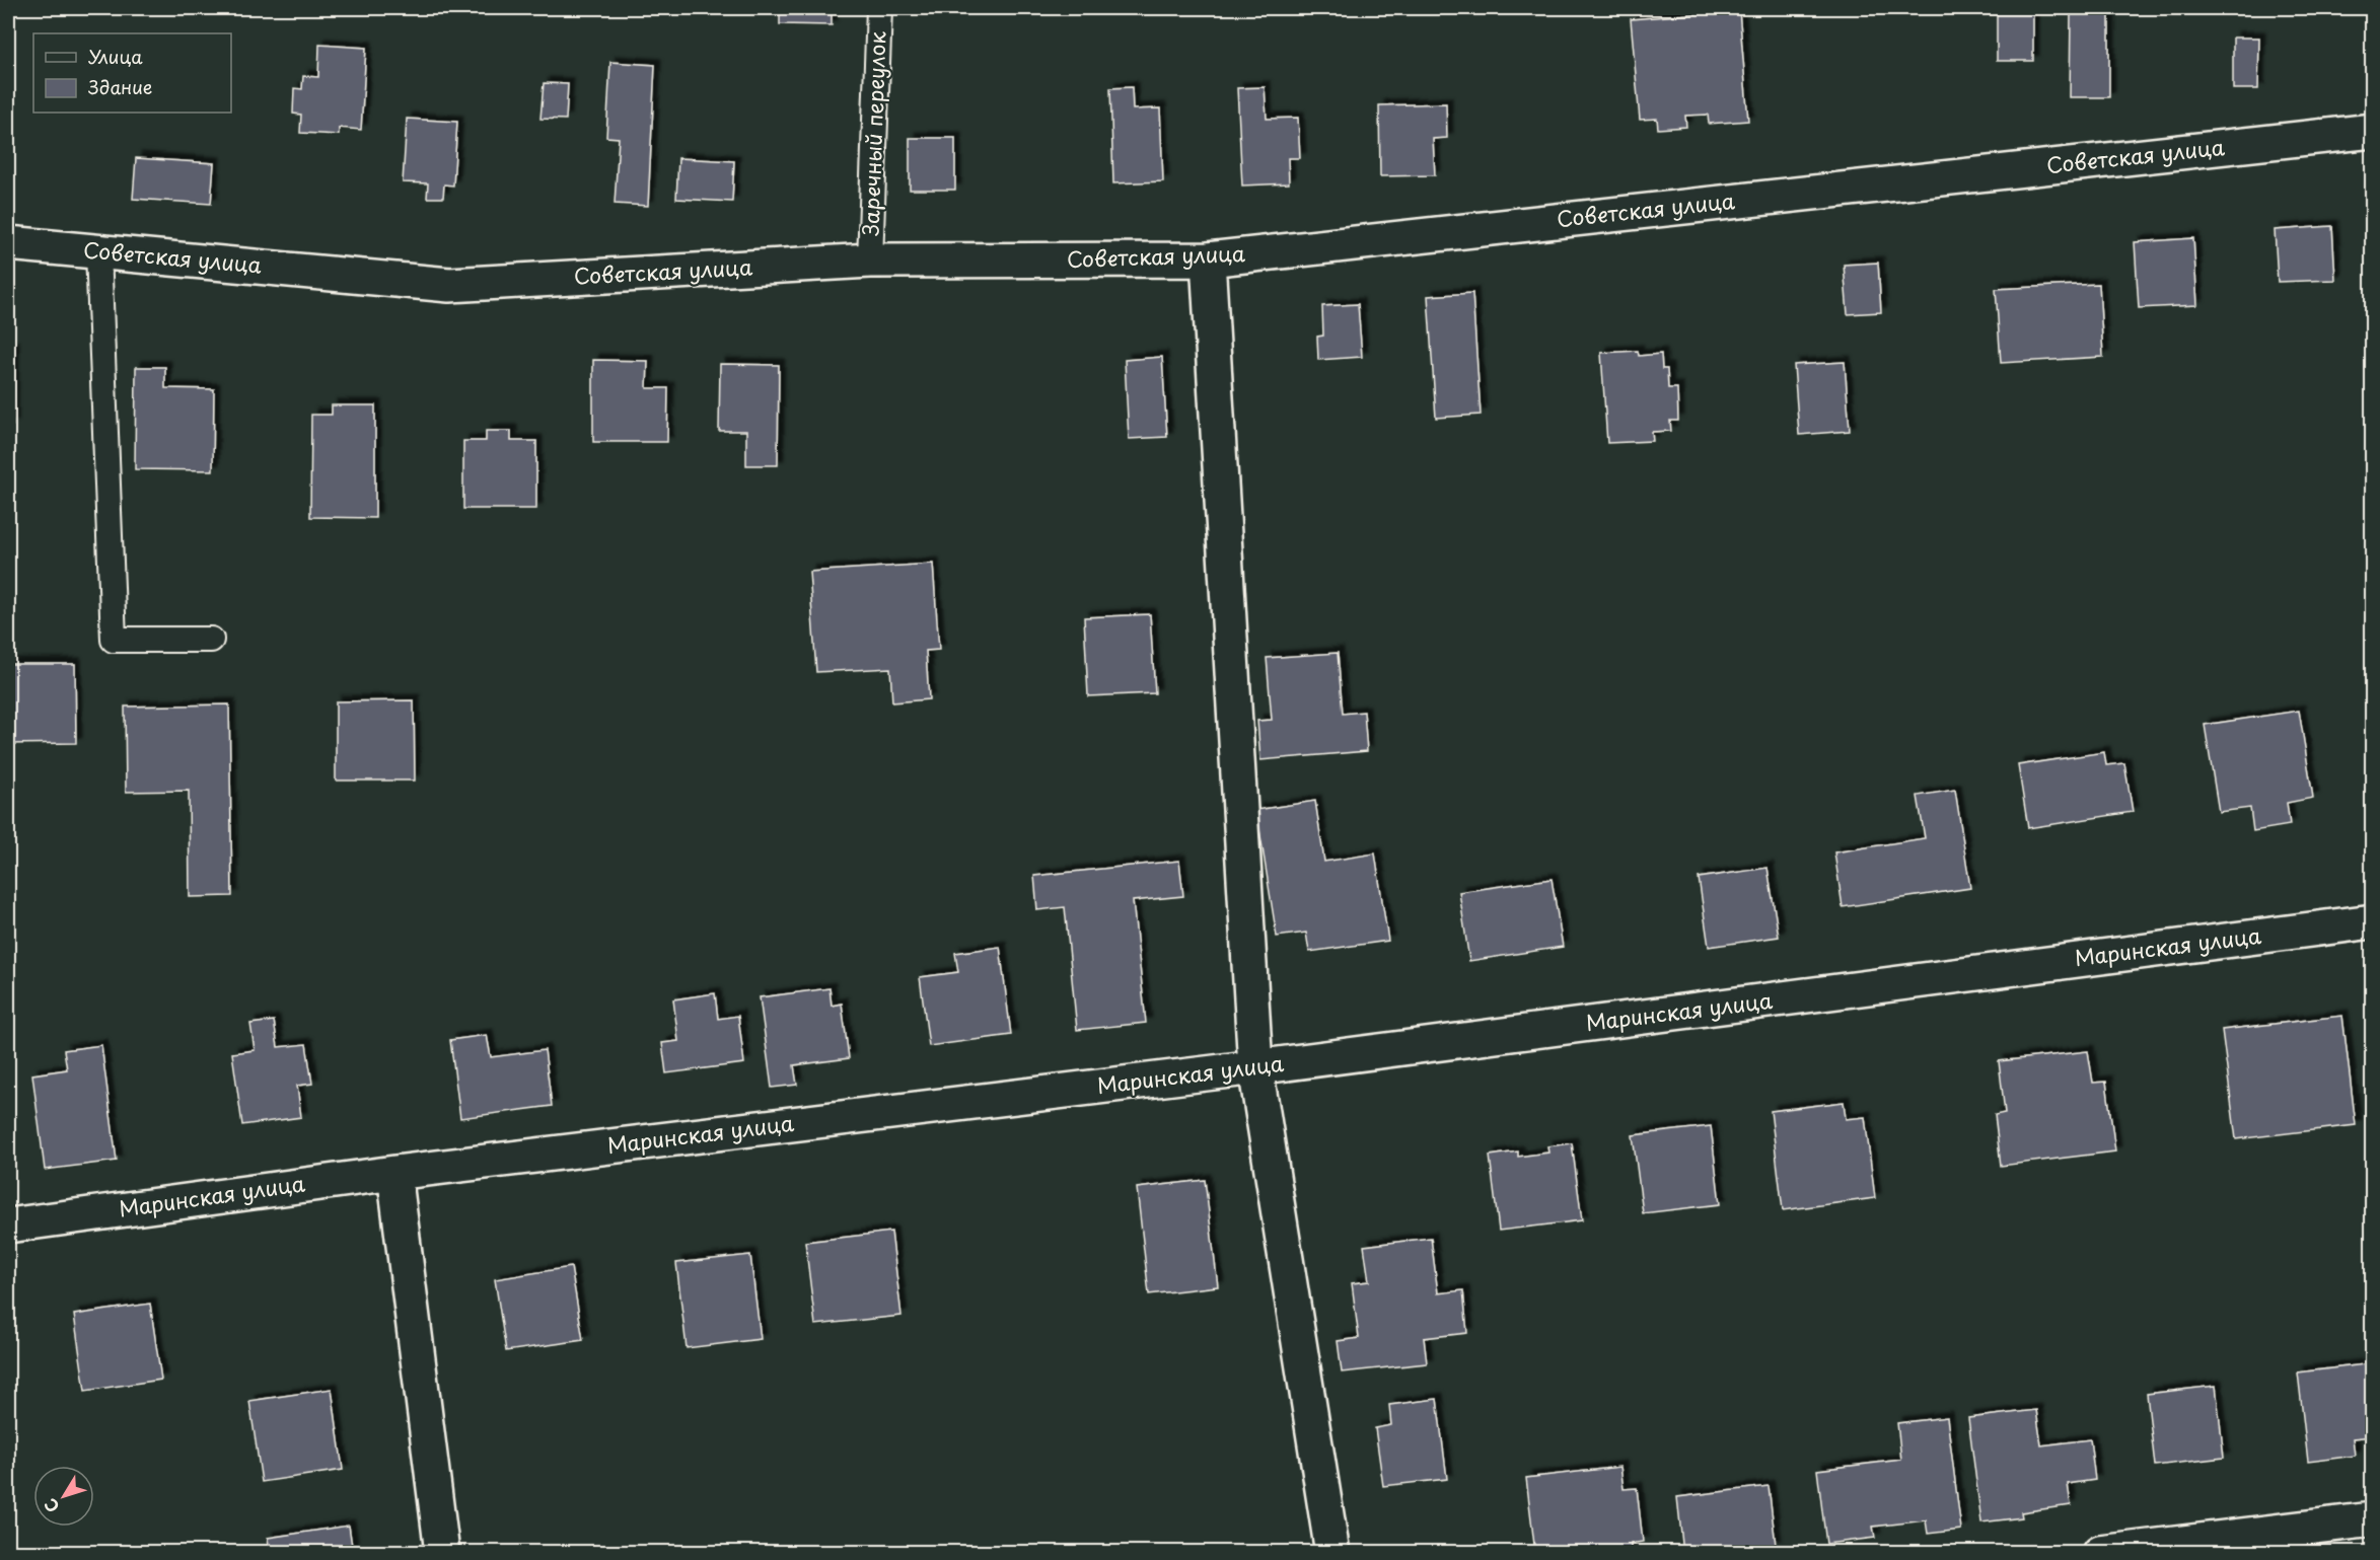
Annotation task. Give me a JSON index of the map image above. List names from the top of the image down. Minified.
{"streets":{"street":["Советская улица","Маринская улица"],"lane":["Заречный переулок"]},"crossings":[["Заречный переулок","Советская улица"]],"legend":["Улица","Здание"],"north":"bottom left"}
